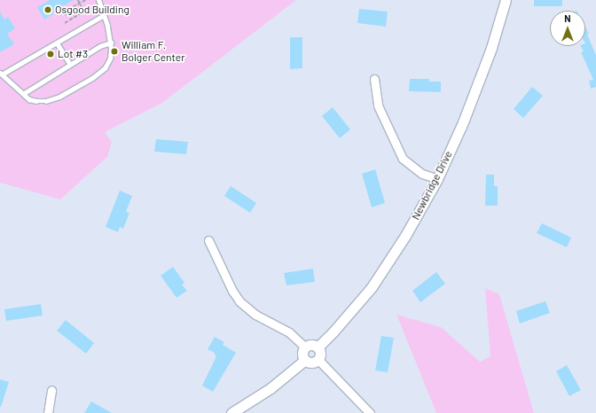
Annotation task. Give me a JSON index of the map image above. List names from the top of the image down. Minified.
{"streets":{"street":["Newbridge Drive"]},"places":["Osgood Building","William F. Bolger Center","Lot #3"],"north":"top"}
